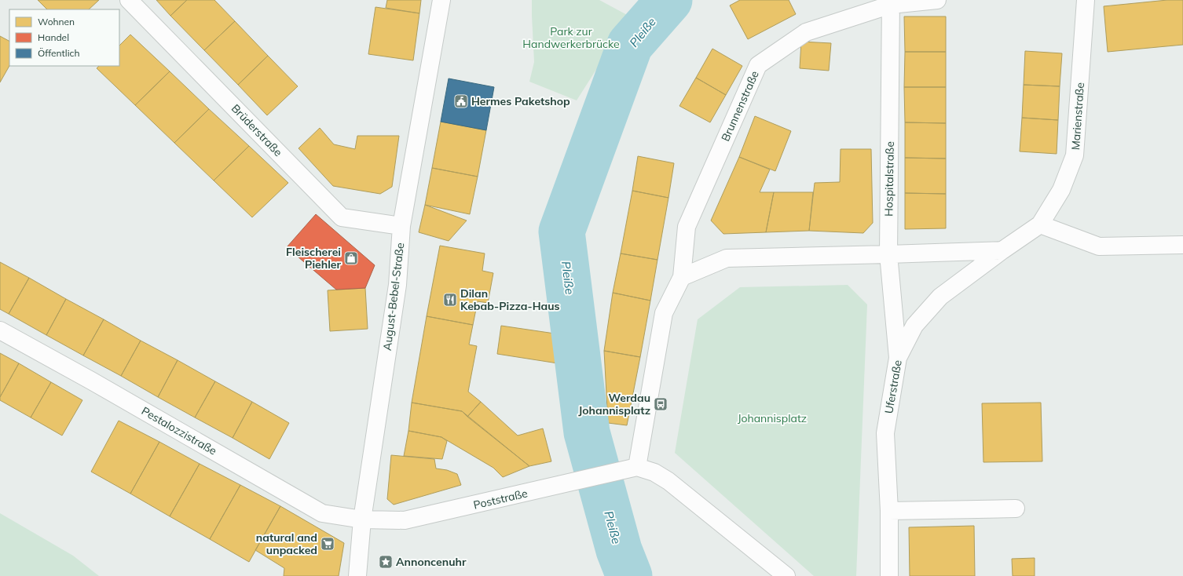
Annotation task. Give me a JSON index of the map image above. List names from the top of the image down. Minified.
{"streets":{"street":["Brunnenstraße","Marienstraße","Brüderstraße","Hospitalstraße","August-Bebel-Straße","Uferstraße","Pestalozzistraße","Poststraße"]},"crossings":[["Brunnenstraße","Hospitalstraße"],["Marienstraße","Uferstraße"],["Brüderstraße","August-Bebel-Straße"],["Hospitalstraße","Uferstraße"],["August-Bebel-Straße","Pestalozzistraße"],["August-Bebel-Straße","Poststraße"],["Pestalozzistraße","Poststraße"]],"water":["Pleiße"],"parks":["Park zur Handwerkerbrücke","Johannisplatz"],"places":{"public building":["Hermes Paketshop"],"shop":["Fleischerei Piehler"],"restaurant":["Dilan Kebab-Pizza-Haus"],"bus stop":["Werdau Johannisplatz"],"supermarket":["natural and unpacked"],"place":["Annoncenuhr"]},"legend":["Wohnen","Handel","Öffentlich"]}
